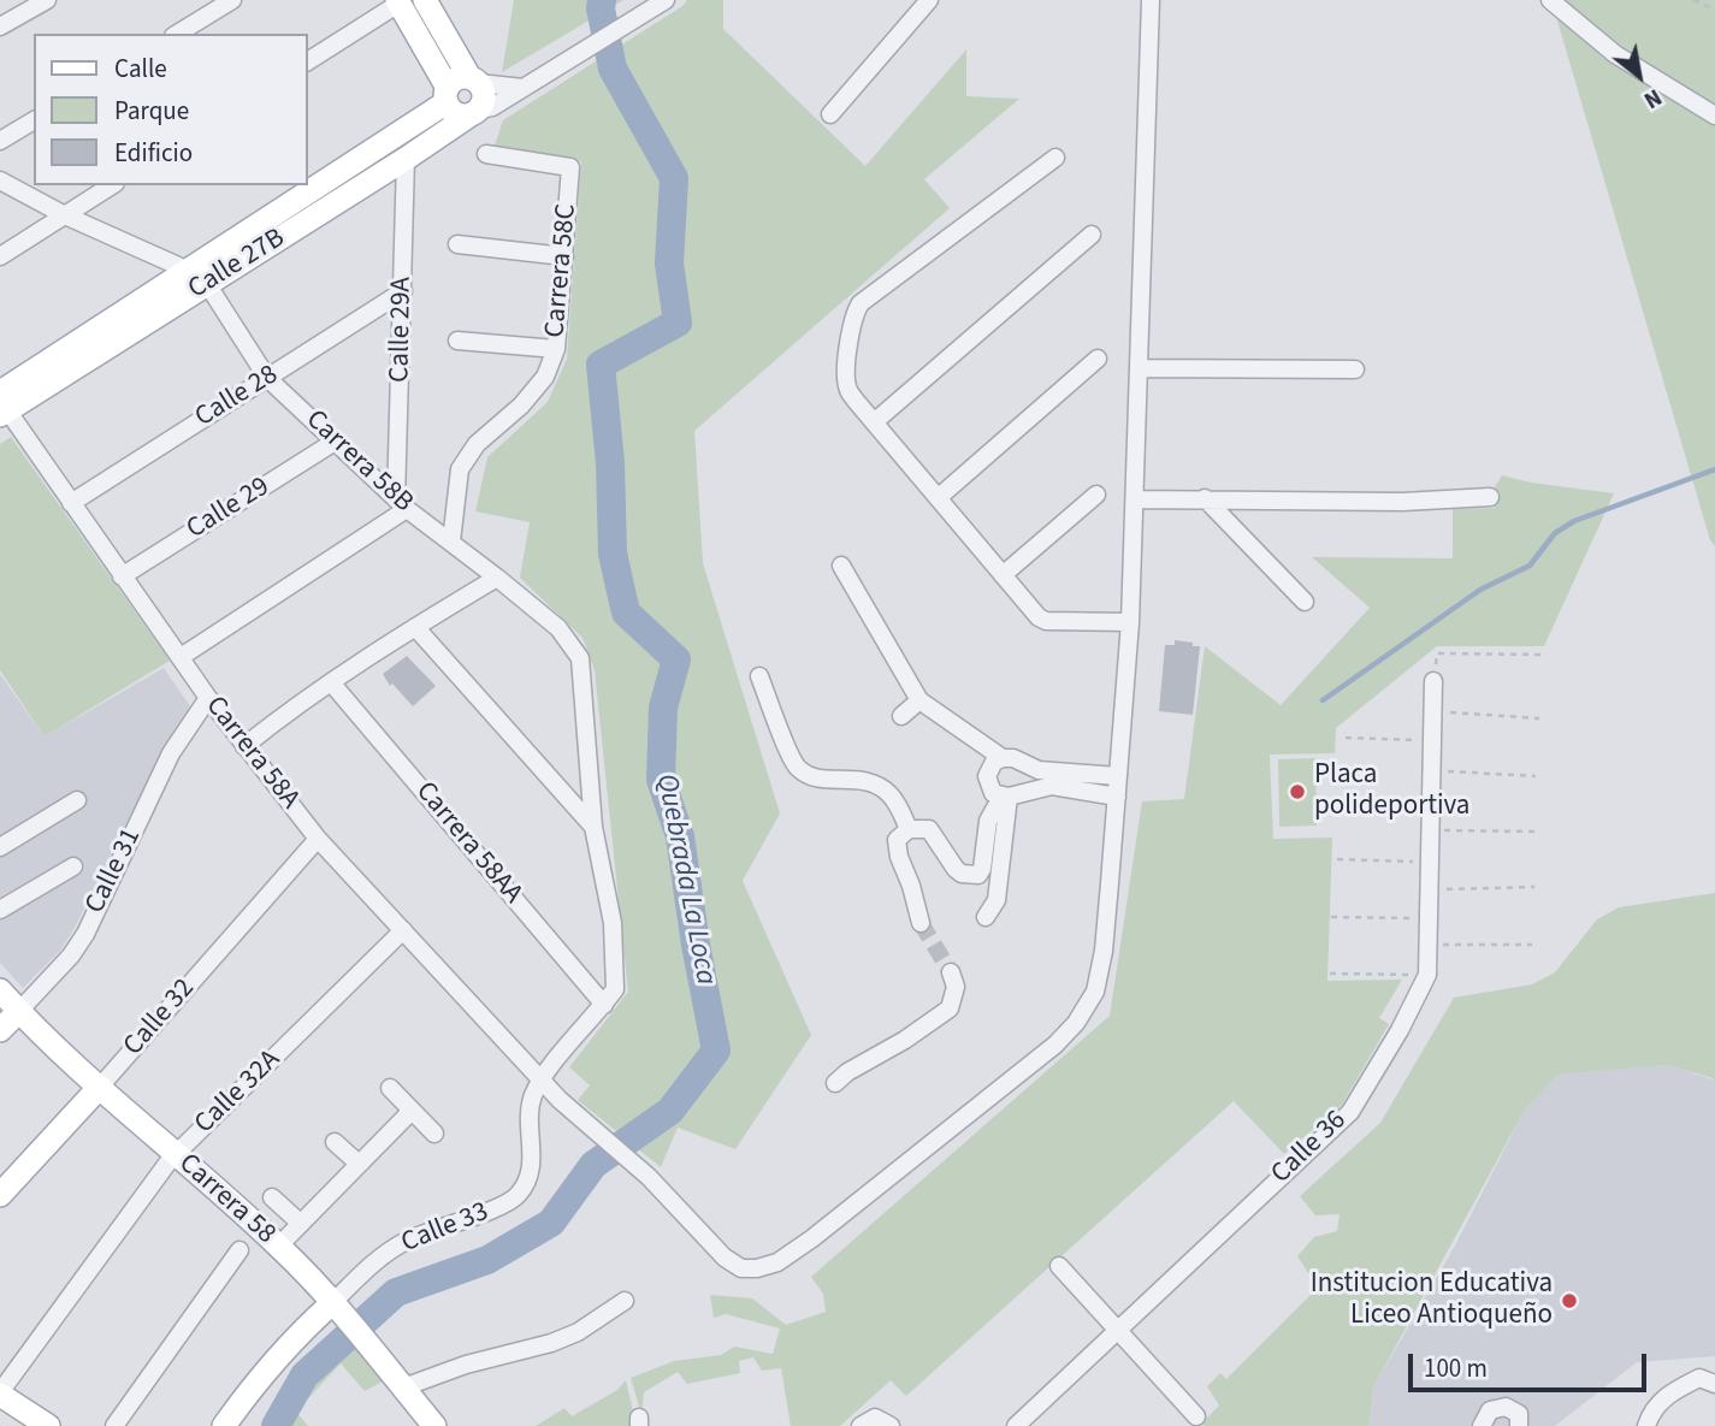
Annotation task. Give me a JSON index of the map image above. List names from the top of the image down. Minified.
{"streets":{"main road":["Calle 27B","Calle 31","Calle 32","Carrera 58","Calle 33"],"street":["Carrera 58C","Calle 29A","Calle 28","Carrera 58B","Calle 29","Carrera 58A","Carrera 58AA","Calle 32A","Calle 36"]},"crossings":[["Calle 27B","Calle 29A"],["Calle 27B","Carrera 58B"],["Calle 27B","Carrera 58A"],["Carrera 58C","Carrera 58B"],["Calle 29A","Calle 28"],["Calle 29A","Carrera 58B"],["Calle 28","Carrera 58B"],["Calle 28","Carrera 58A"],["Carrera 58B","Calle 29"],["Carrera 58B","Carrera 58A"],["Carrera 58B","Carrera 58AA"],["Carrera 58B","Calle 33"],["Calle 29","Carrera 58A"],["Carrera 58A","Calle 31"],["Carrera 58A","Calle 32"],["Carrera 58A","Calle 32A"],["Carrera 58A","Calle 33"],["Calle 31","Carrera 58"],["Calle 32","Carrera 58"],["Calle 32A","Carrera 58"],["Carrera 58","Calle 33"]],"water":["Quebrada La Loca"],"places":["Placa polideportiva","Institucion Educativa Liceo Antioqueño"],"legend":["Calle","Parque","Edificio"],"scale_bar":"100 m","north":"bottom right"}
